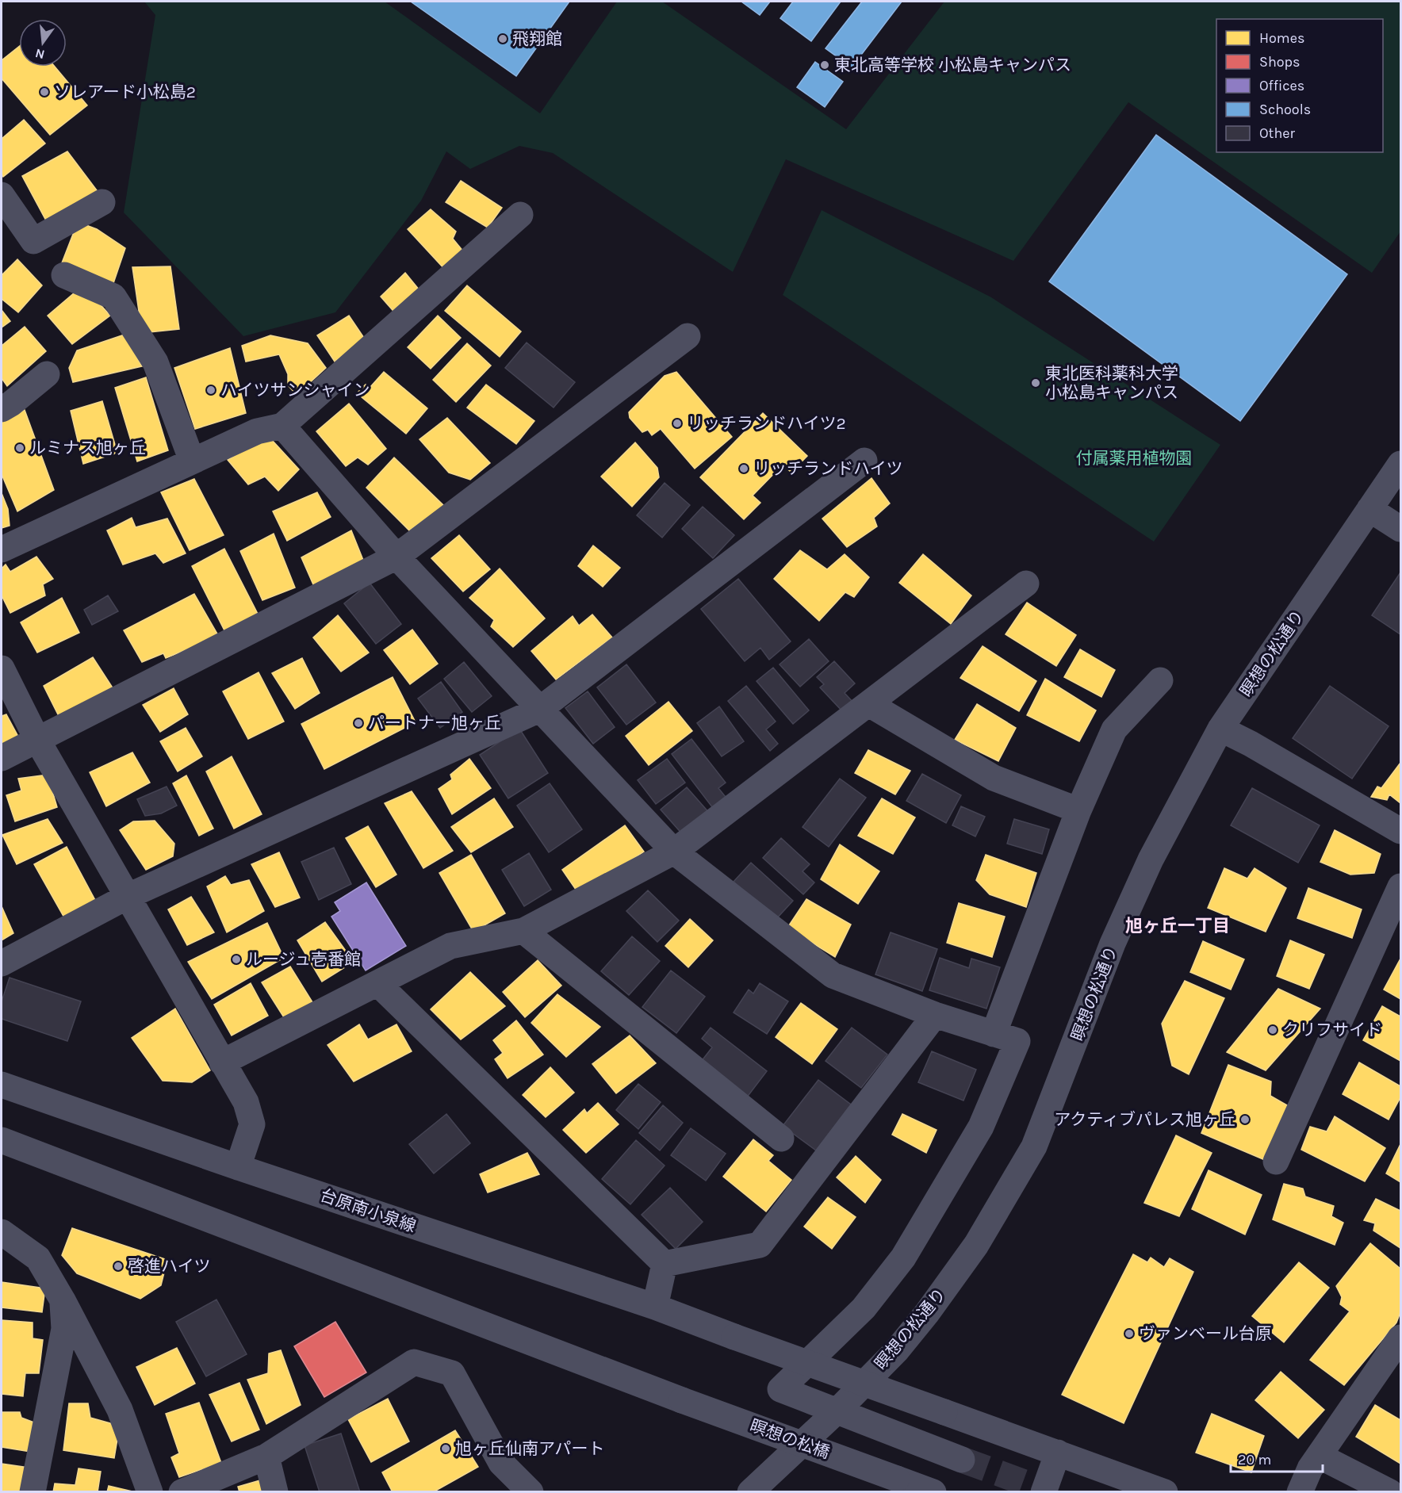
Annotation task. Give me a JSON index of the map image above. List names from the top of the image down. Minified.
{"streets":{"street":["瞑想の松通り","台原南小泉線","瞑想の松橋"]},"districts":["旭ヶ丘一丁目"],"parks":["付属薬用植物園"],"places":["飛翔館","東北高等学校 小松島キャンパス","ソレアード小松島2","東北医科薬科大学 小松島キャンパス","ハイツサンシャイン","リッチランドハイツ2","ルミナス旭ヶ丘","リッチランドハイツ","パートナー旭ヶ丘","ルージュ壱番館","クリフサイド","アクティブパレス旭ヶ丘","啓進ハイツ","ヴァンベール台原","旭ヶ丘仙南アパート"],"legend":["Homes","Shops","Offices","Schools","Other"],"scale_bar":"20 m","north":"bottom"}
